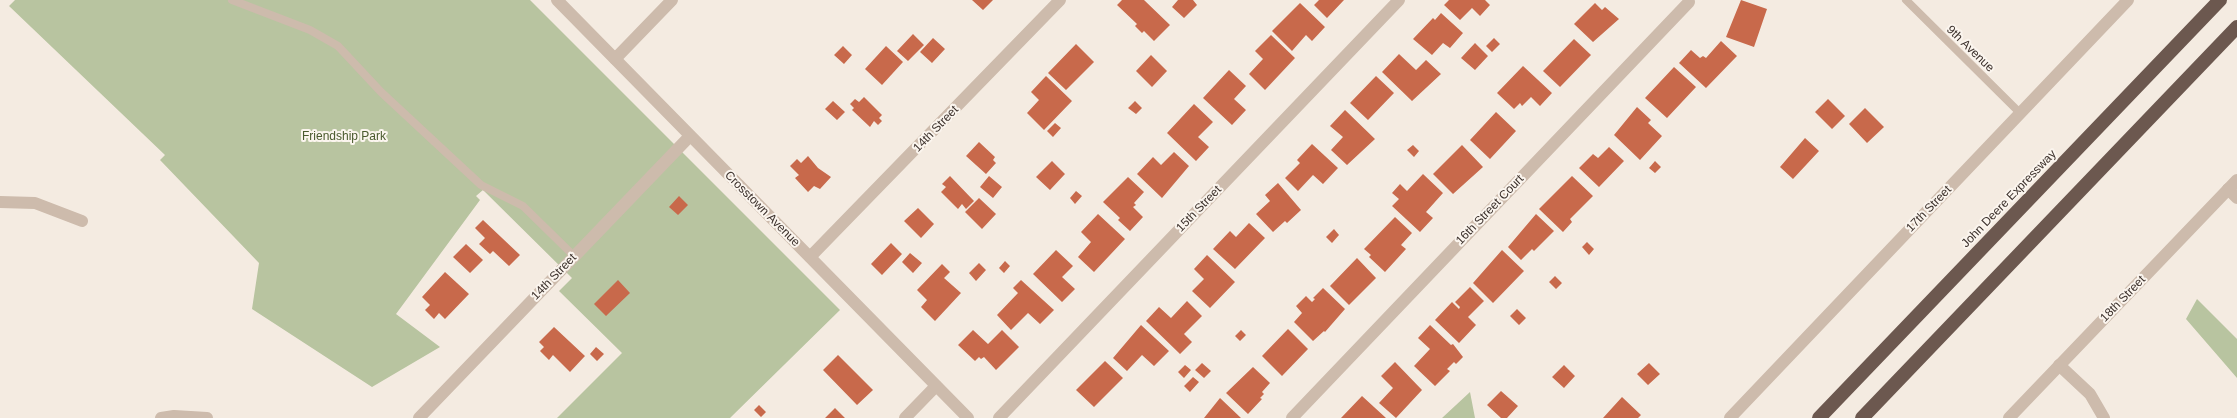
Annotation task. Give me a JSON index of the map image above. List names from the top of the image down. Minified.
{"streets":{"highway":["John Deere Expressway"],"street":["14th Street","Crosstown Avenue","15th Street","17th Street","16th Street Court","18th Street"],"lane":["9th Avenue"]},"crossings":[["9th Avenue","17th Street"],["14th Street","Crosstown Avenue"]],"parks":["Friendship Park"]}
